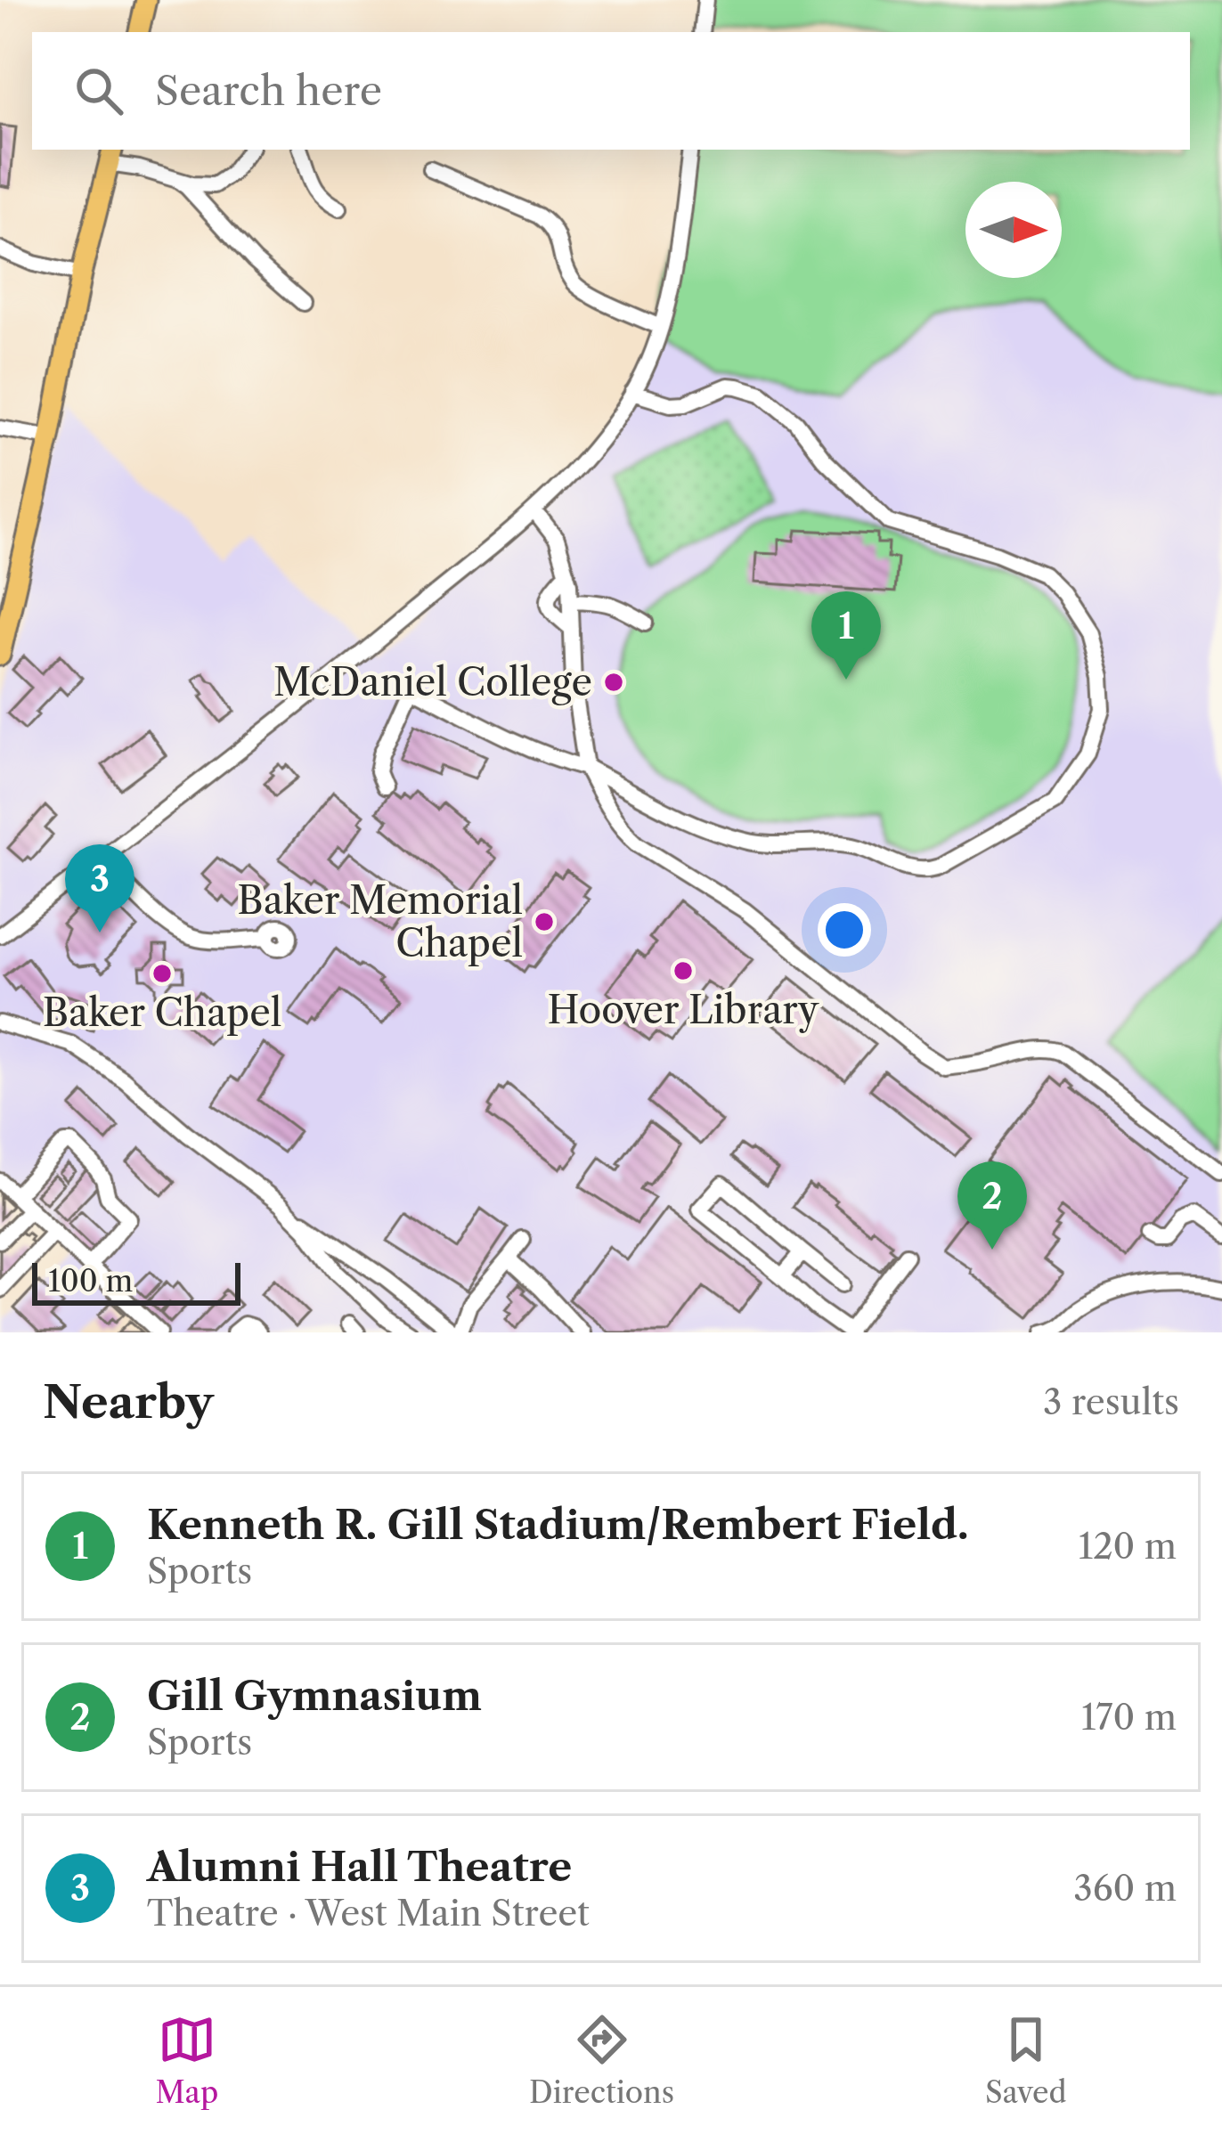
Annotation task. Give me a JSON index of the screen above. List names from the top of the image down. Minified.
{"places":["McDaniel College","Baker Memorial Chapel","Hoover Library","Baker Chapel"],"scale_bar":"100 m","north":"right","page":{"search":"Search here","pins":["1","3","2"],"scale":"100 m","heading":["Nearby","3 results"],"list":[{"mark":"1","name":"Kenneth R. Gill Stadium/Rembert Field.","note":"Sports","value":"120 m"},{"mark":"2","name":"Gill Gymnasium","note":"Sports","value":"170 m"},{"mark":"3","name":"Alumni Hall Theatre","note":"Theatre · West Main Street","value":"360 m"}],"nav":["Map","Directions","Saved"]}}
